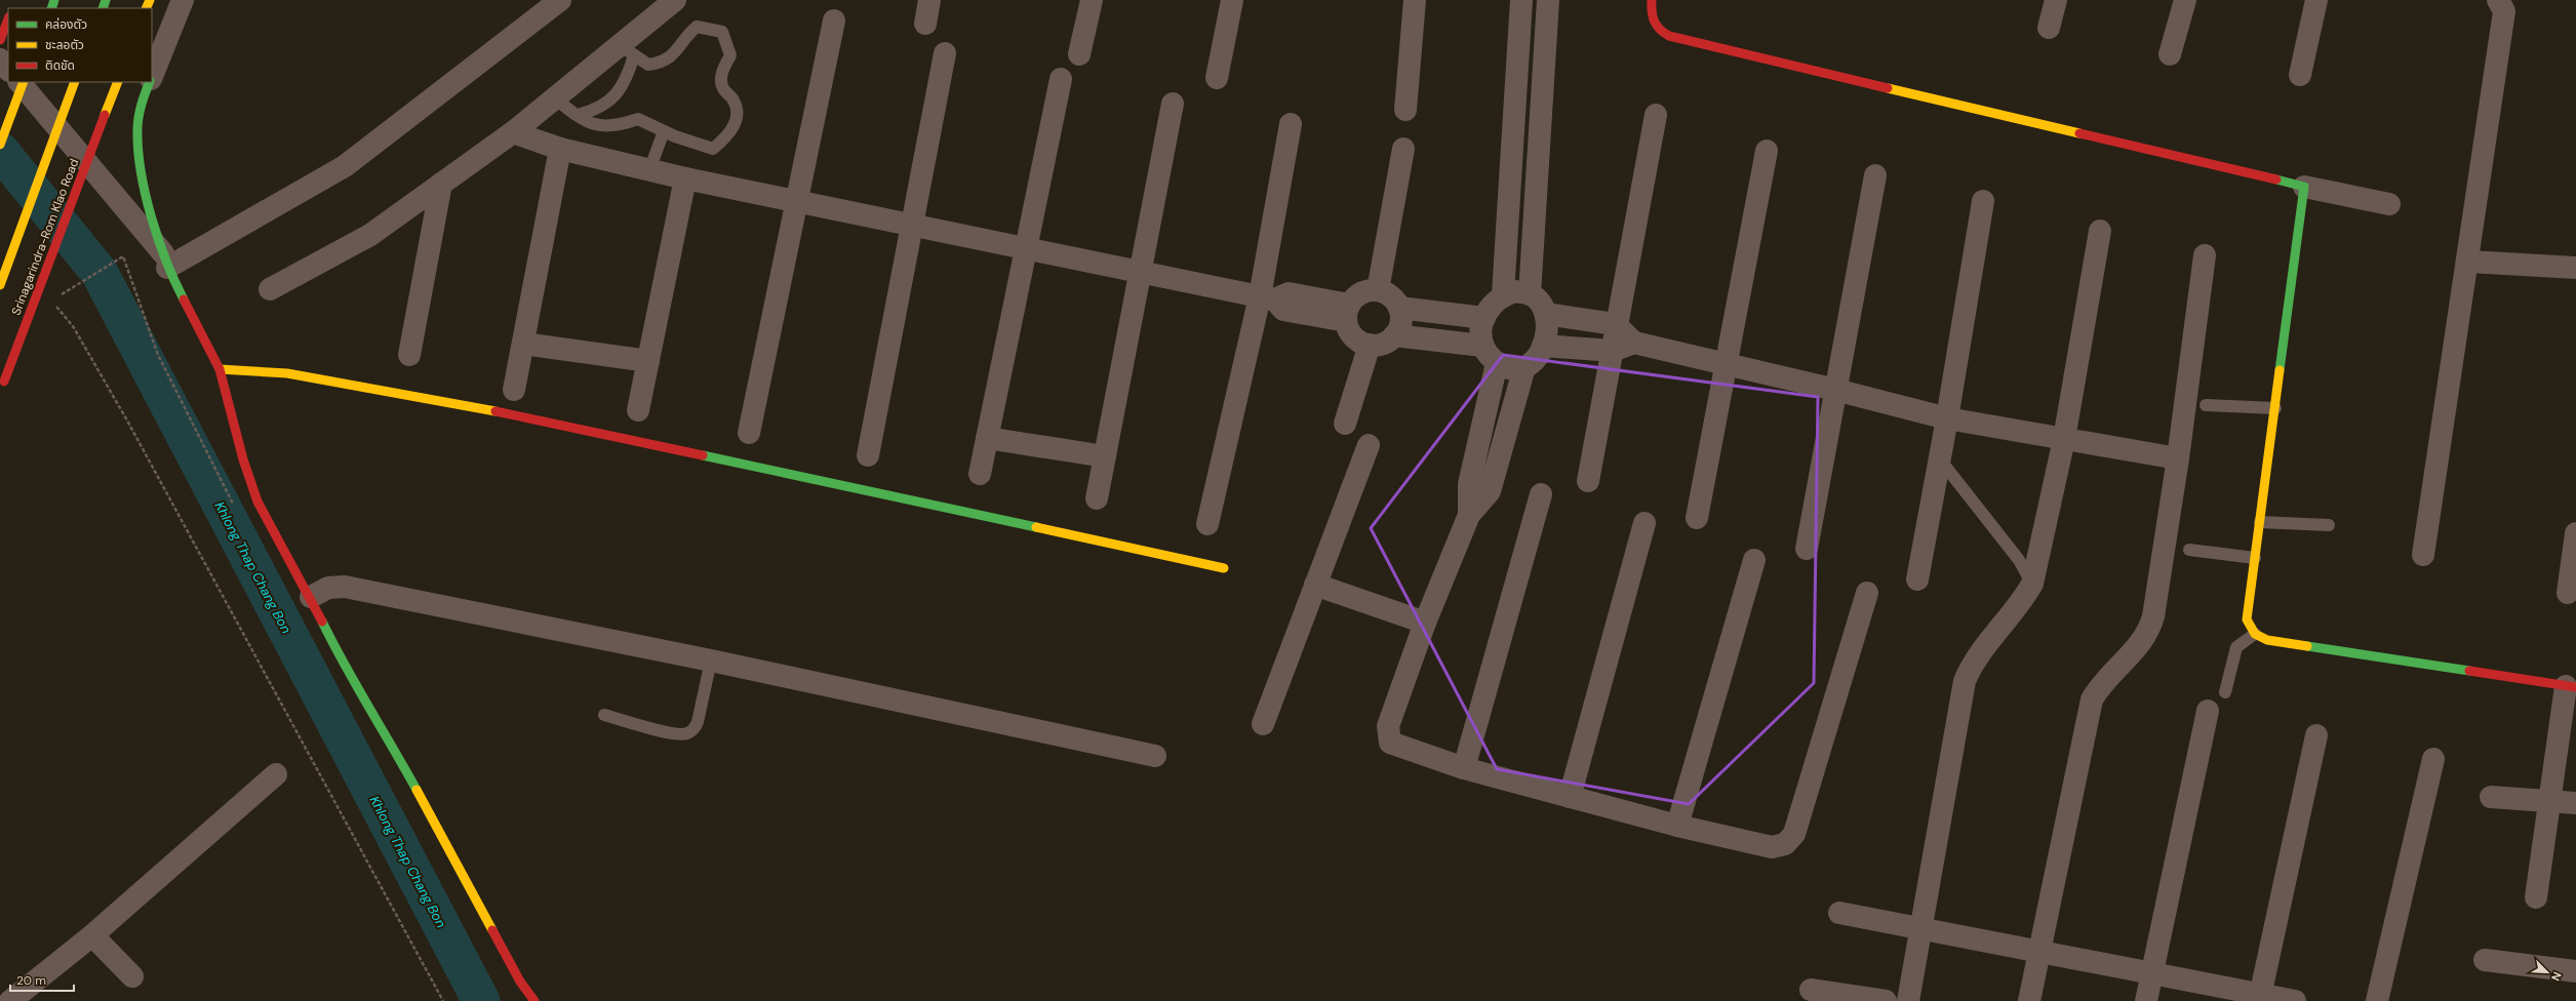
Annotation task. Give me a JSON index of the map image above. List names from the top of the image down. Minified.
{"streets":{"street":["Srinagarindra-Rom Klao Road"]},"water":["Khlong Thap Chang Bon"],"legend":["คล่องตัว","ชะลอตัว","ติดขัด"],"scale_bar":"20 m","north":"bottom right"}
